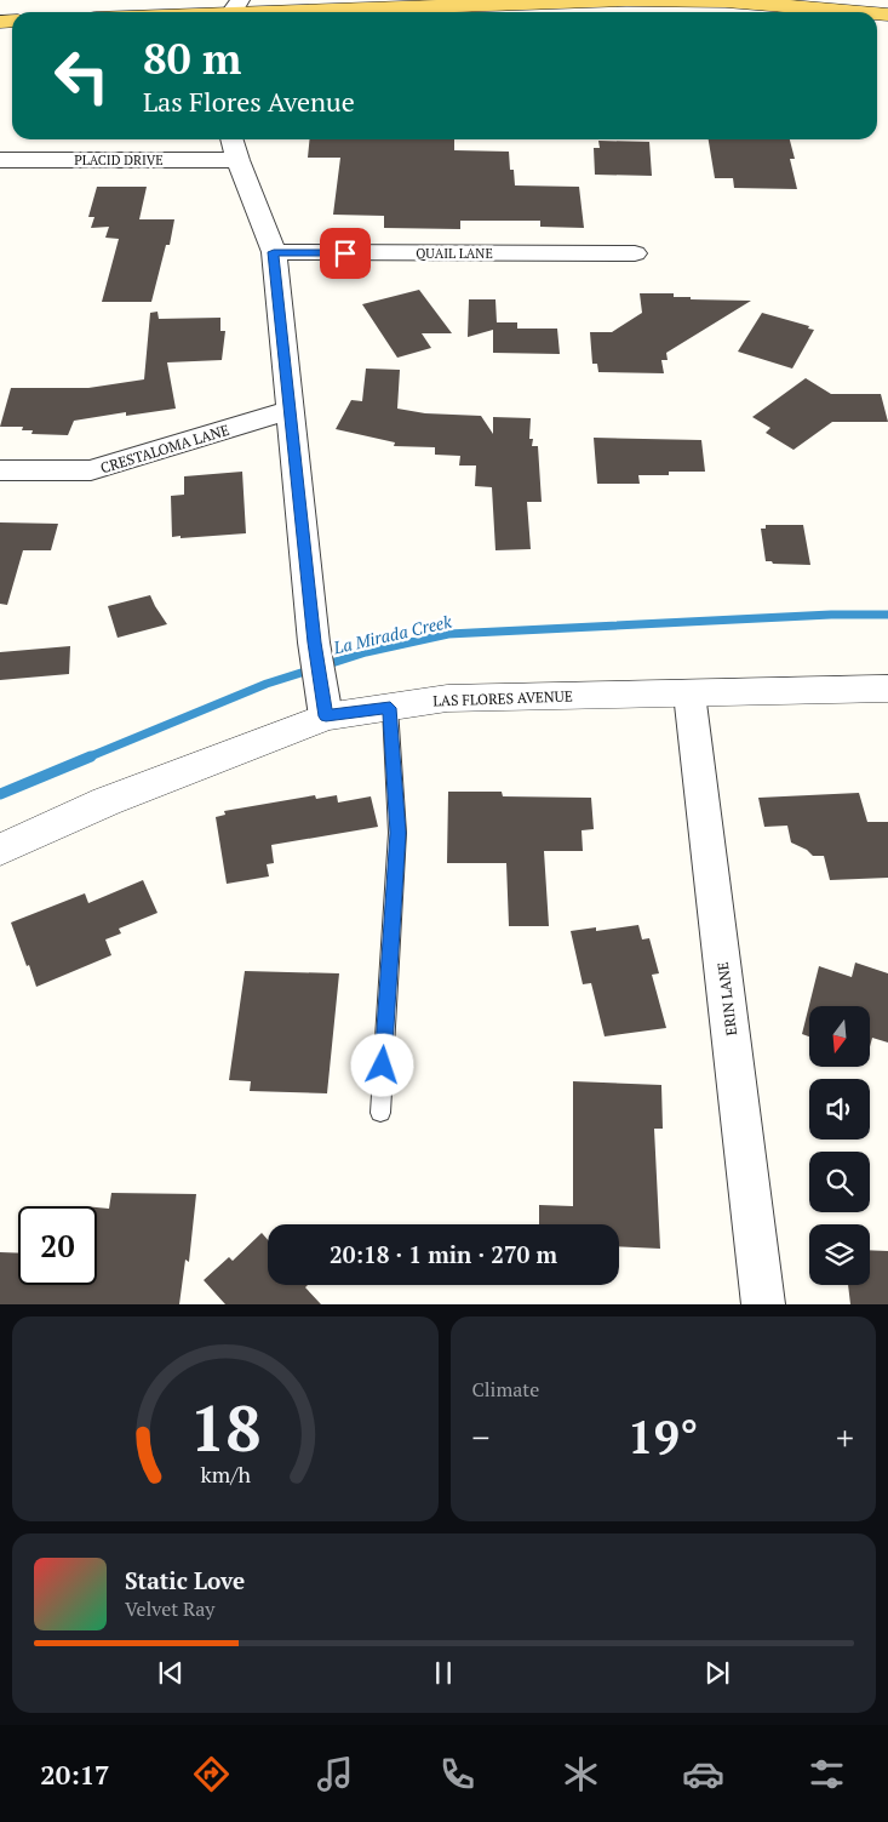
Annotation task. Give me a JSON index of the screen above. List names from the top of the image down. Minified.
{"streets":{"street":["PLACID DRIVE","QUAIL LANE","CRESTALOMA LANE","LAS FLORES AVENUE","ERIN LANE"]},"crossings":[["LAS FLORES AVENUE","ERIN LANE"]],"water":["La Mirada Creek"],"north":"bottom","page":{"turn":["80 m","Las Flores Avenue"],"limit":"20","trip":"20:18 · 1 min · 270 m","tile":"Climate","heat":["−","19°","+"],"song":["Static Love","Velvet Ray"],"tabs":"20:17","gauge":["18","km/h"]}}
